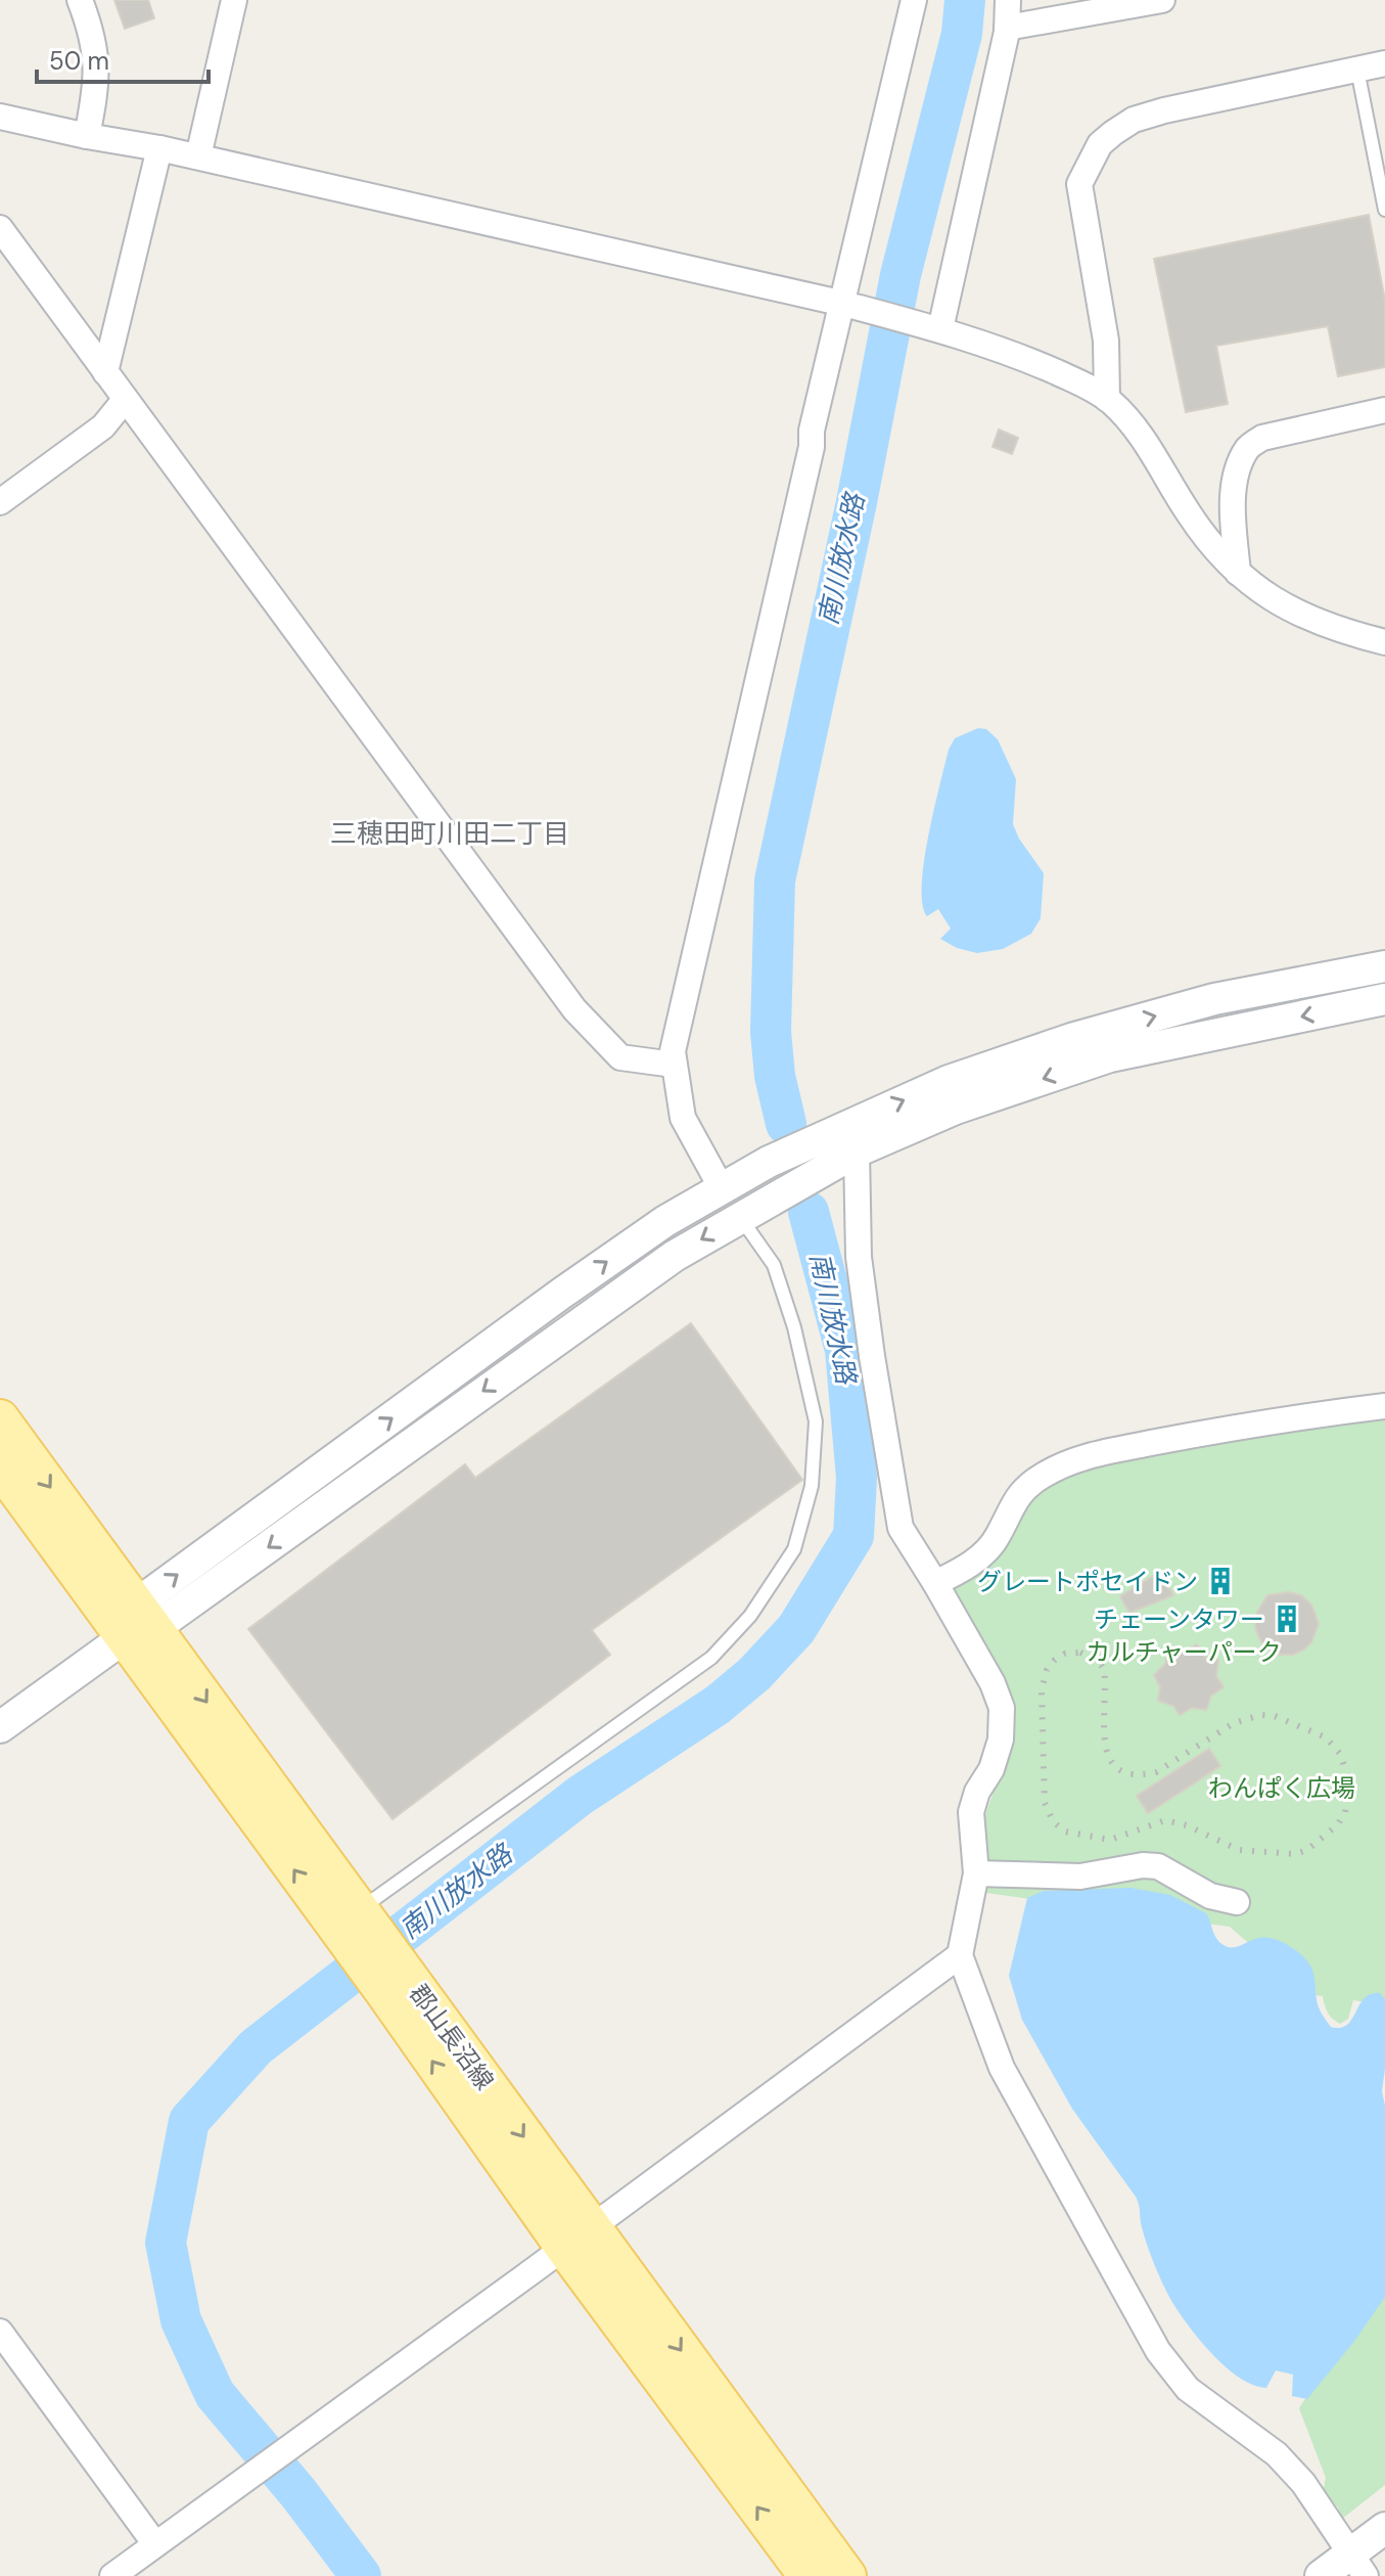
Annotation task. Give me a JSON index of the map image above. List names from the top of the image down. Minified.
{"streets":{"main road":["郡山長沼線"]},"districts":["三穂田町川田二丁目"],"water":["南川放水路"],"parks":["カルチャーパーク","わんぱく広場"],"places":{"building":["グレートポセイドン","チェーンタワー"]},"scale_bar":"50 m"}
